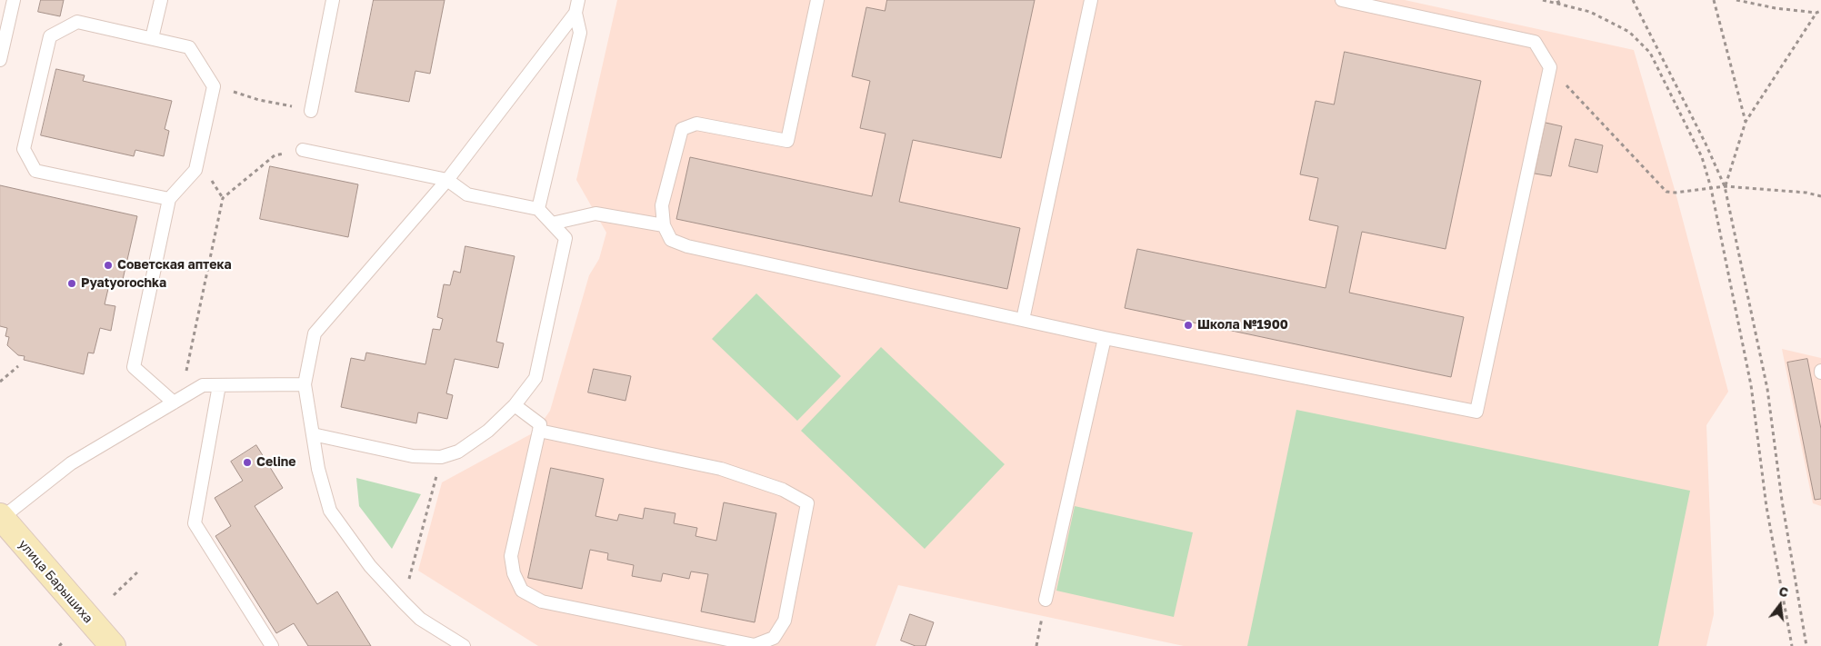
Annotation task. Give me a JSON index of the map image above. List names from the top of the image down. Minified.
{"streets":{"main road":["улица Барышиха"]},"places":["Советская аптека","Pyatyorochka","Школа №1900","Celine"],"north":"top"}
